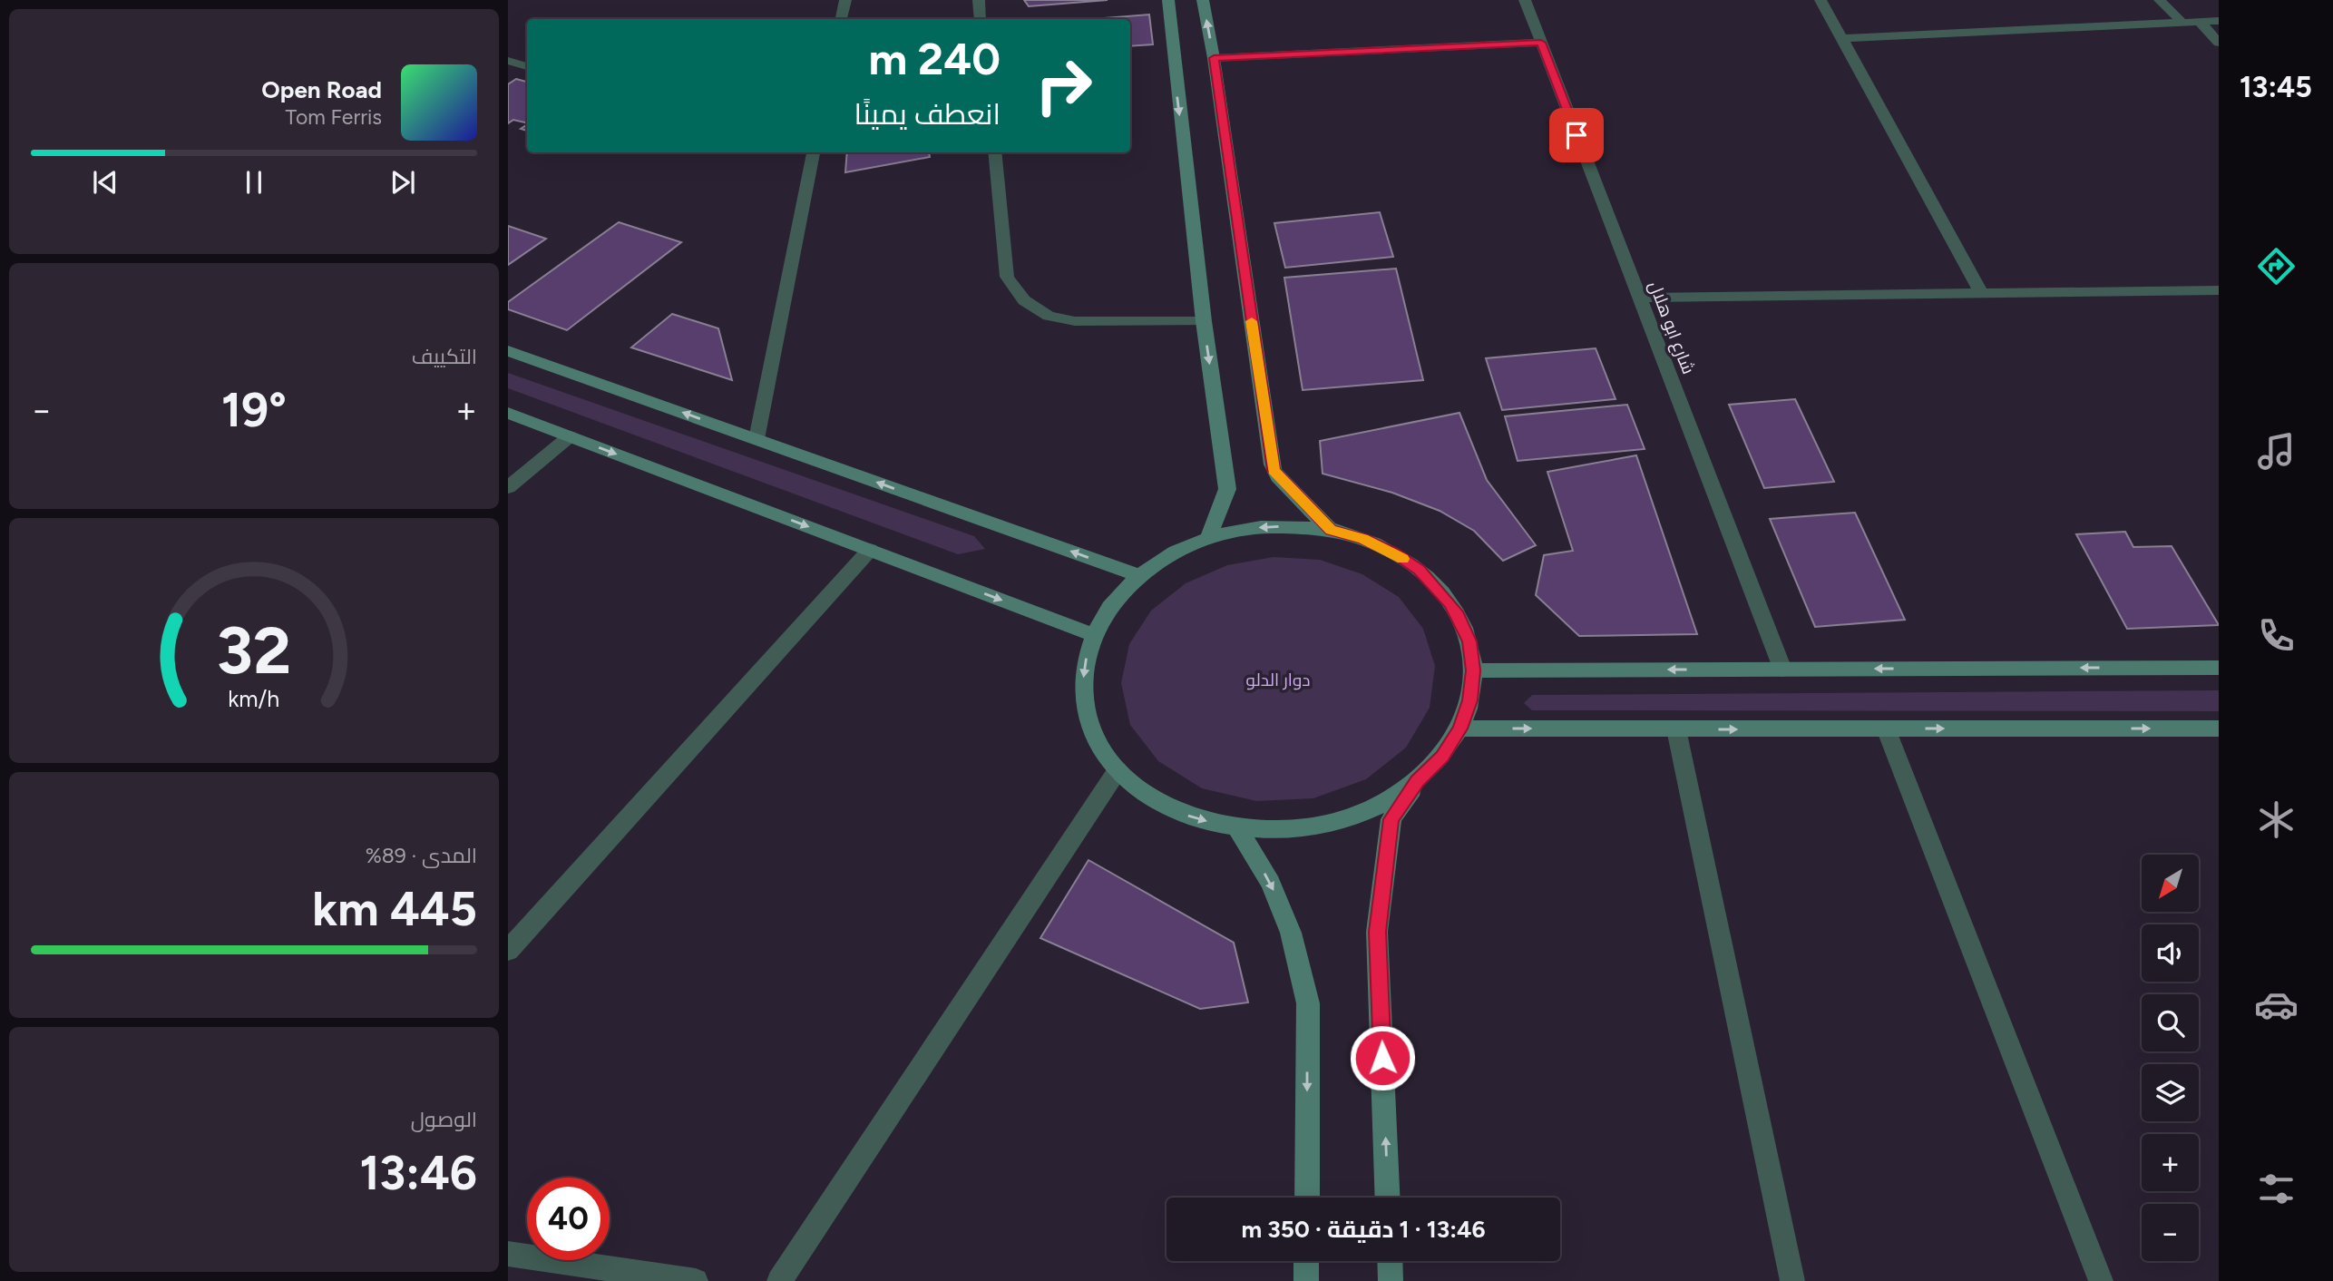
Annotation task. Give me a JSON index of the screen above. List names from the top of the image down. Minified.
{"streets":{"street":["شارع ابو هلال"]},"parks":["دوار الدلو"],"north":"bottom left","page":{"tabs":"13:45","turn":["240 m","انعطف يمينًا"],"song":["Open Road","Tom Ferris"],"tile":["التكييف",["المدى · 89%","445 km"],["الوصول","13:46"]],"heat":["−","19°","+"],"map_buttons":["+","−"],"limit":"40","trip":"13:46 · 1 دقيقة · 350 m","gauge":["32","km/h"]}}
